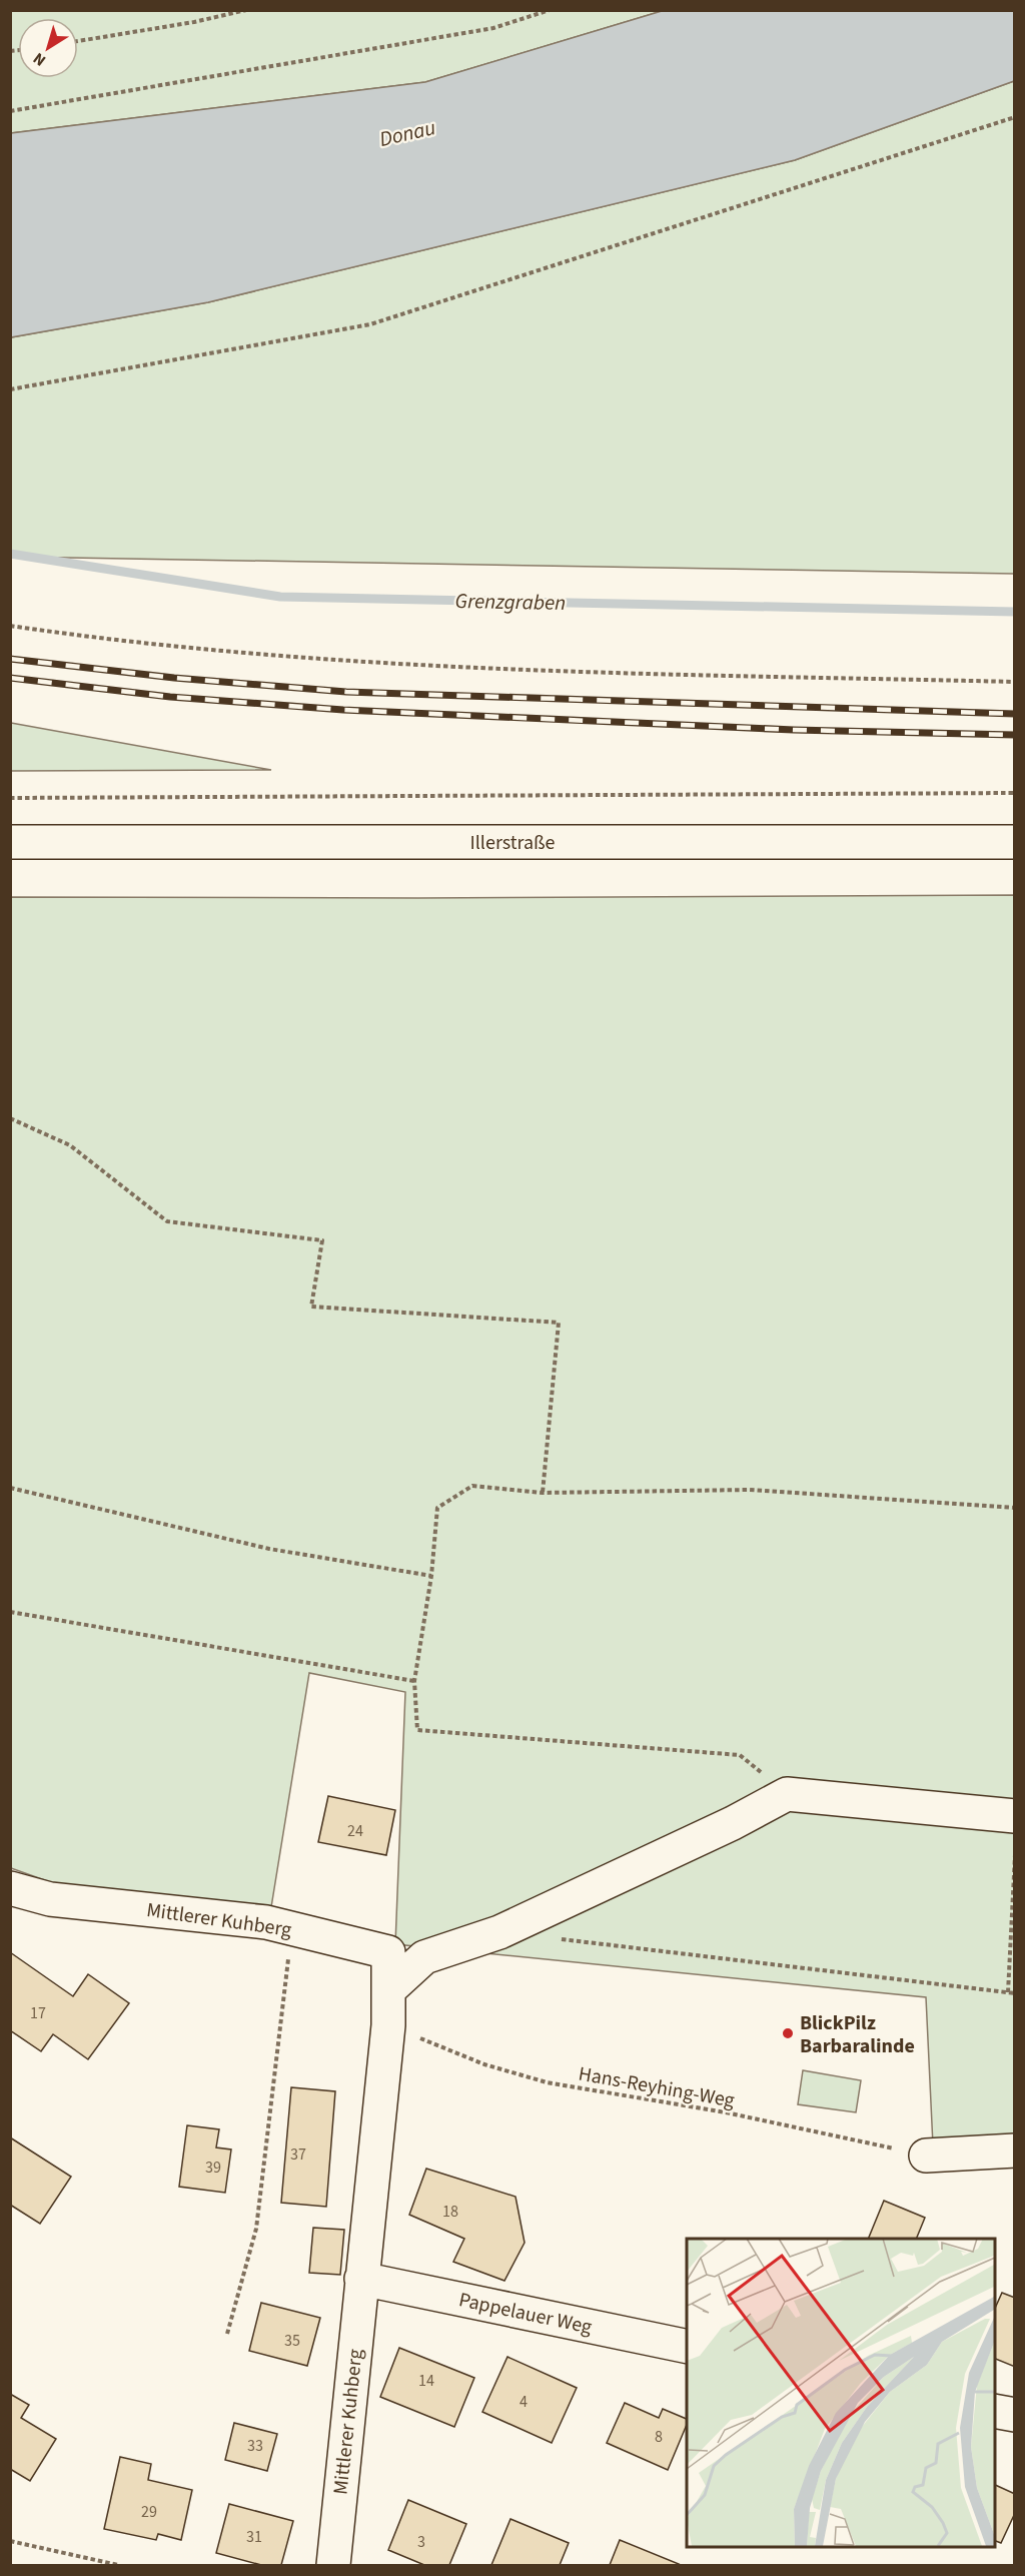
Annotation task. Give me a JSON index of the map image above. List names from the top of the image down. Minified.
{"streets":{"street":["Illerstraße","Mittlerer Kuhberg","Pappelauer Weg"],"path":["Hans-Reyhing-Weg"]},"crossings":[["Mittlerer Kuhberg","Hans-Reyhing-Weg"],["Mittlerer Kuhberg","Pappelauer Weg"]],"water":["Donau","Grenzgraben"],"places":["BlickPilz Barbaralinde"],"house_numbers":["24","17","37","39","18","35","14","4","8","33","29","31","3"],"north":"bottom left"}
